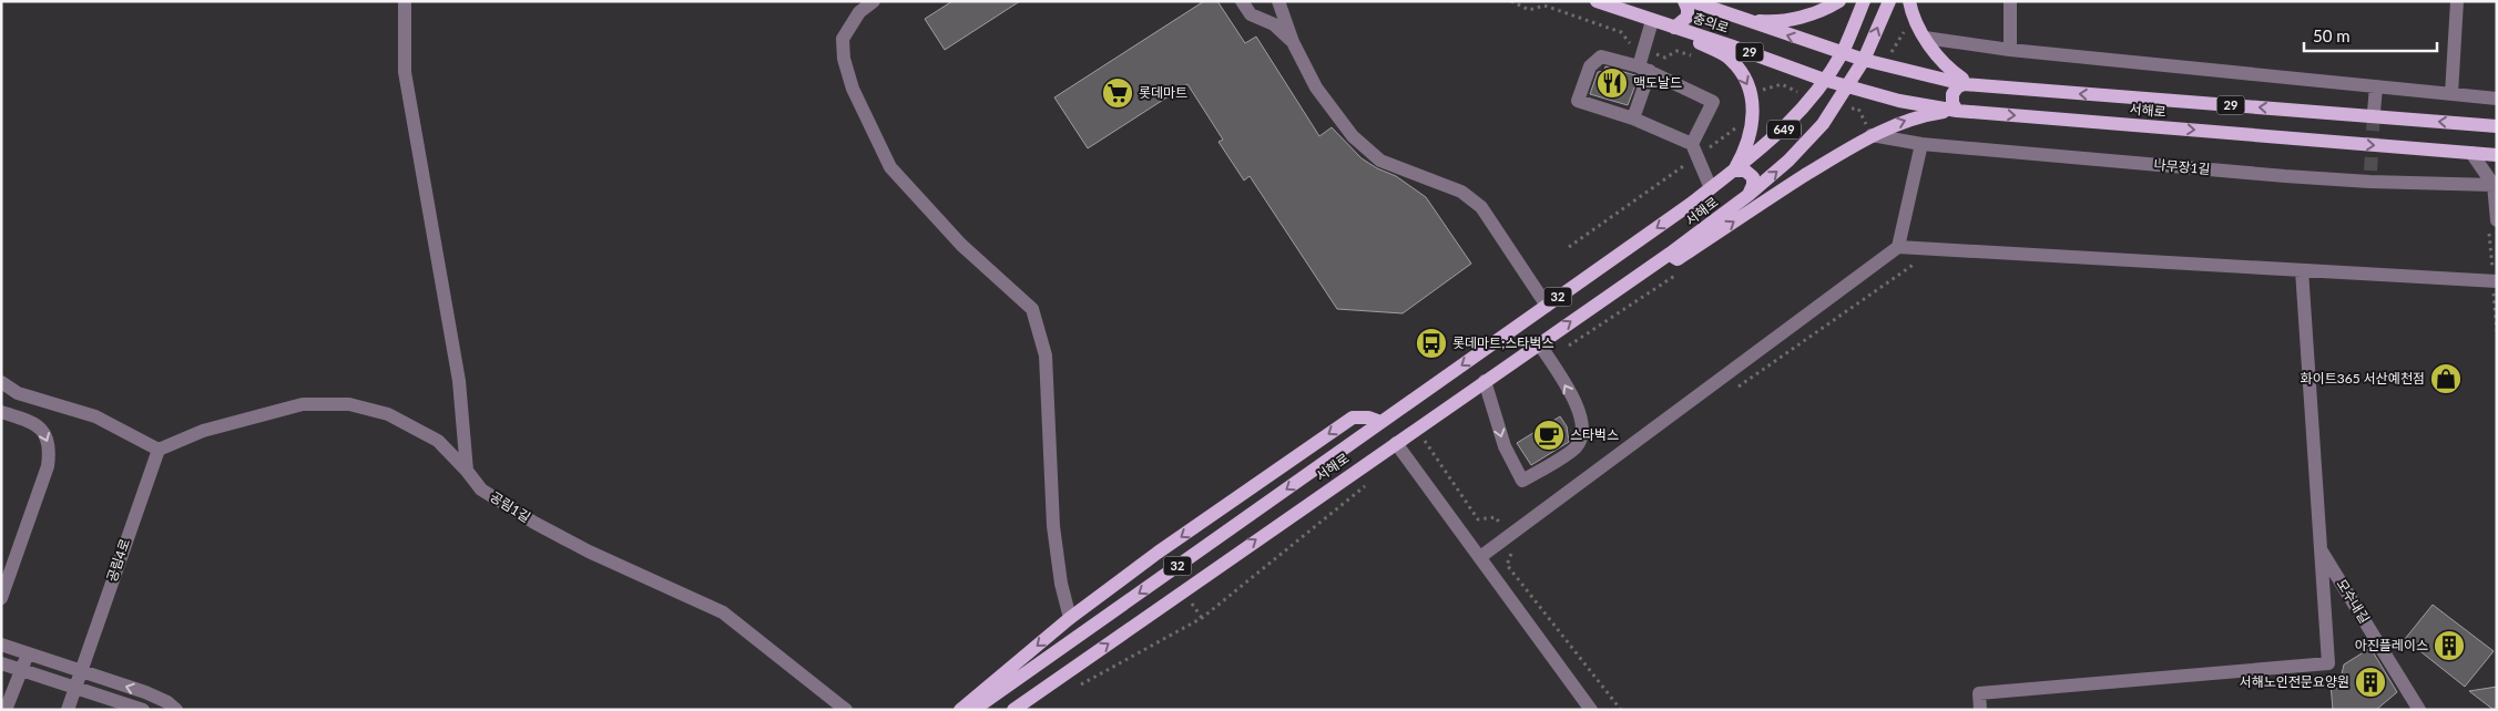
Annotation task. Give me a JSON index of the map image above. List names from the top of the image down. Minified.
{"streets":{"main road":["충의로","29","서해로","649","32"],"street":["나무장1길","공림1길","공림4로","모수내길"]},"crossings":[["충의로","서해로"],["충의로","32"],["서해로","32"],["공림1길","공림4로"]],"places":{"restaurant":["맥도날드"],"supermarket":["롯데마트"],"bus stop":["롯데마트;스타벅스"],"shop":["화이트365 서산예천점"],"cafe":["스타벅스"],"building":["아진플레이스","서해노인전문요양원"]},"scale_bar":"50 m"}
